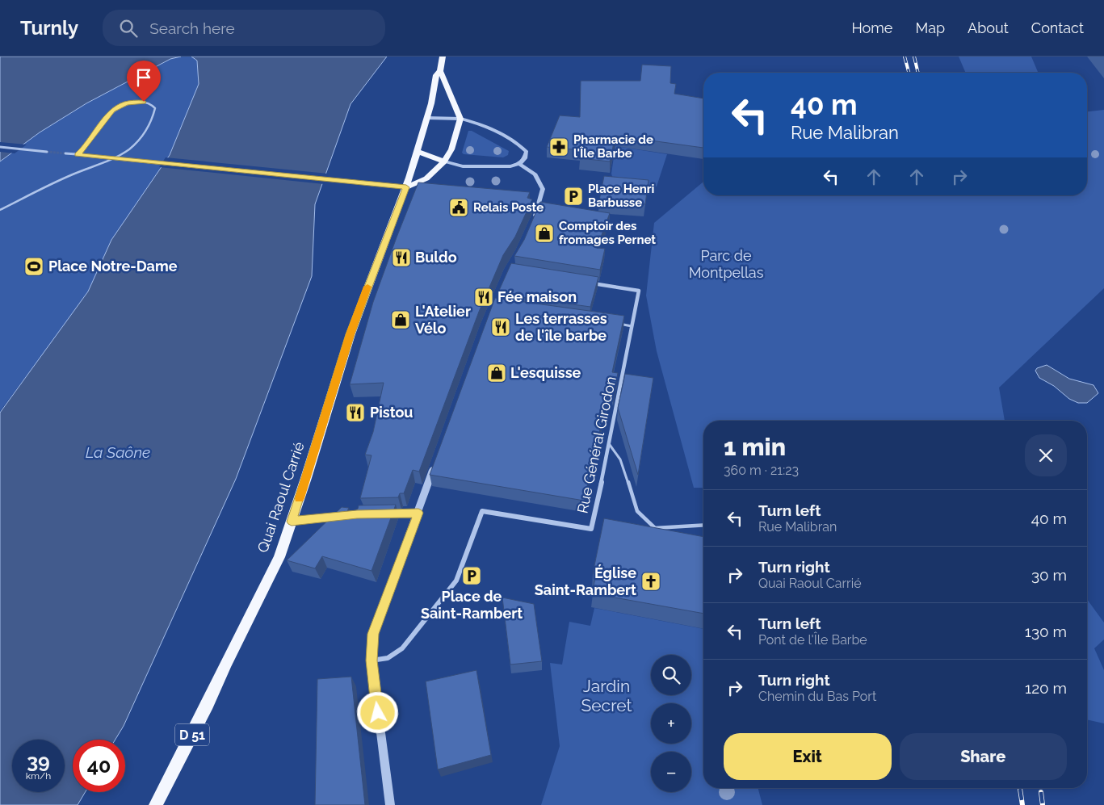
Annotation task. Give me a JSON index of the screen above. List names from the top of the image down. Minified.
{"streets":{"main road":["Quai Raoul Carrié","D 51"],"street":["Rue Général Girodon"]},"water":["La Saône"],"parks":["Parc de Montpellas","Jardin Secret"],"places":{"pharmacy":["Pharmacie de l'Île Barbe"],"parking":["Place Henri Barbusse","Place de Saint-Rambert"],"public building":["Relais Poste"],"shop":["Comptoir des fromages Pernet","L'Atelier Vélo","L'esquisse"],"restaurant":["Buldo","Fée maison","Les terrasses de l'île barbe","Pistou"],"sports":["Place Notre-Dame"],"church":["Église Saint-Rambert"]},"page":{"header":"Turnly","search":"Search here","nav":["Home","Map","About","Contact"],"turn":["40 m","Rue Malibran"],"heading":["1 min","360 m · 21:23"],"list":[{"name":"Turn left","note":"Rue Malibran","value":"40 m"},{"name":"Turn right","note":"Quai Raoul Carrié","value":"30 m"},{"name":"Turn left","note":"Pont de l'Île Barbe","value":"130 m"},{"name":"Turn right","note":"Chemin du Bas Port","value":"120 m"}],"map_buttons":["+","−"],"buttons":["Exit","Share"],"speed":"39 km/h","limit":"40"}}
